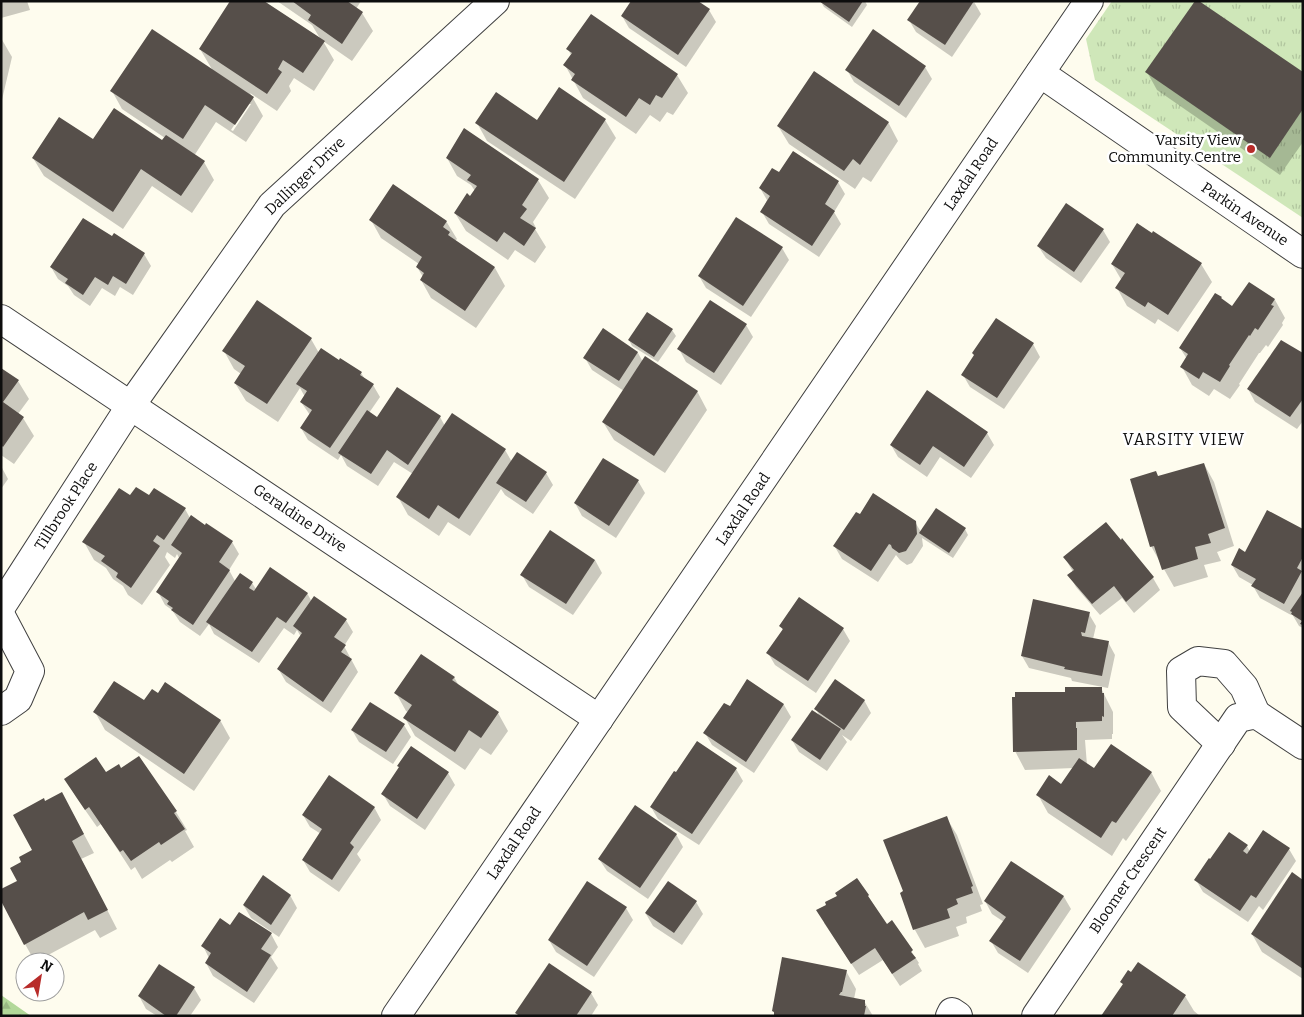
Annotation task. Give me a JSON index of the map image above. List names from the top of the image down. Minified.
{"streets":{"street":["Laxdal Road","Dallinger Drive","Parkin Avenue","Tillbrook Place","Geraldine Drive","Bloomer Crescent"]},"crossings":[["Laxdal Road","Parkin Avenue"],["Laxdal Road","Geraldine Drive"],["Dallinger Drive","Tillbrook Place"],["Dallinger Drive","Geraldine Drive"],["Tillbrook Place","Geraldine Drive"]],"districts":["VARSITY VIEW"],"places":["Varsity View Community Centre"],"north":"top right"}
